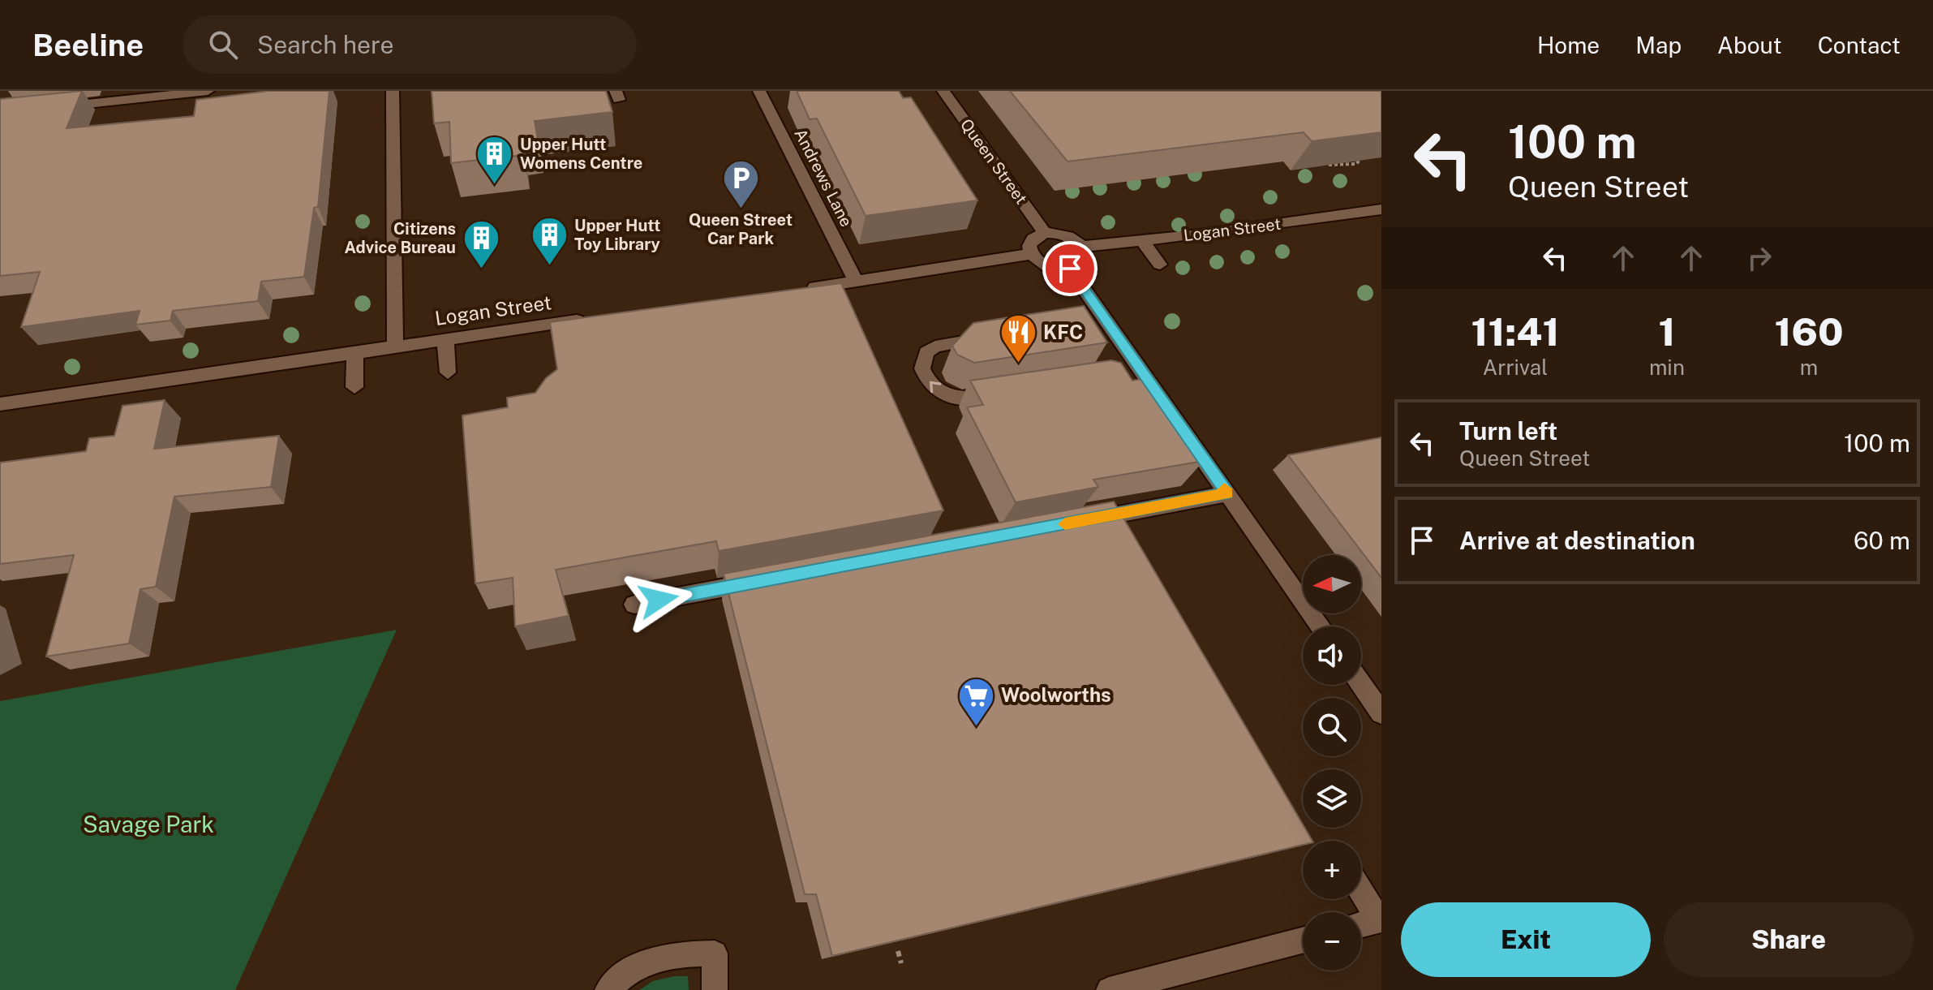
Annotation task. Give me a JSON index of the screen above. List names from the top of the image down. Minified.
{"streets":{"street":["Queen Street","Andrews Lane","Logan Street"]},"crossings":[["Queen Street","Logan Street"]],"parks":["Savage Park"],"places":{"building":["Upper Hutt Womens Centre","Upper Hutt Toy Library","Citizens Advice Bureau"],"parking":["Queen Street Car Park"],"restaurant":["KFC"],"supermarket":["Woolworths"]},"north":"left","page":{"header":"Beeline","search":"Search here","nav":["Home","Map","About","Contact"],"turn":["100 m","Queen Street"],"eta":["11:41","Arrival","1","min","160","m"],"list":[{"name":"Turn left","note":"Queen Street","value":"100 m"},{"name":"Arrive at destination","value":"60 m"}],"map_buttons":["+","−"],"buttons":["Exit","Share"]}}
